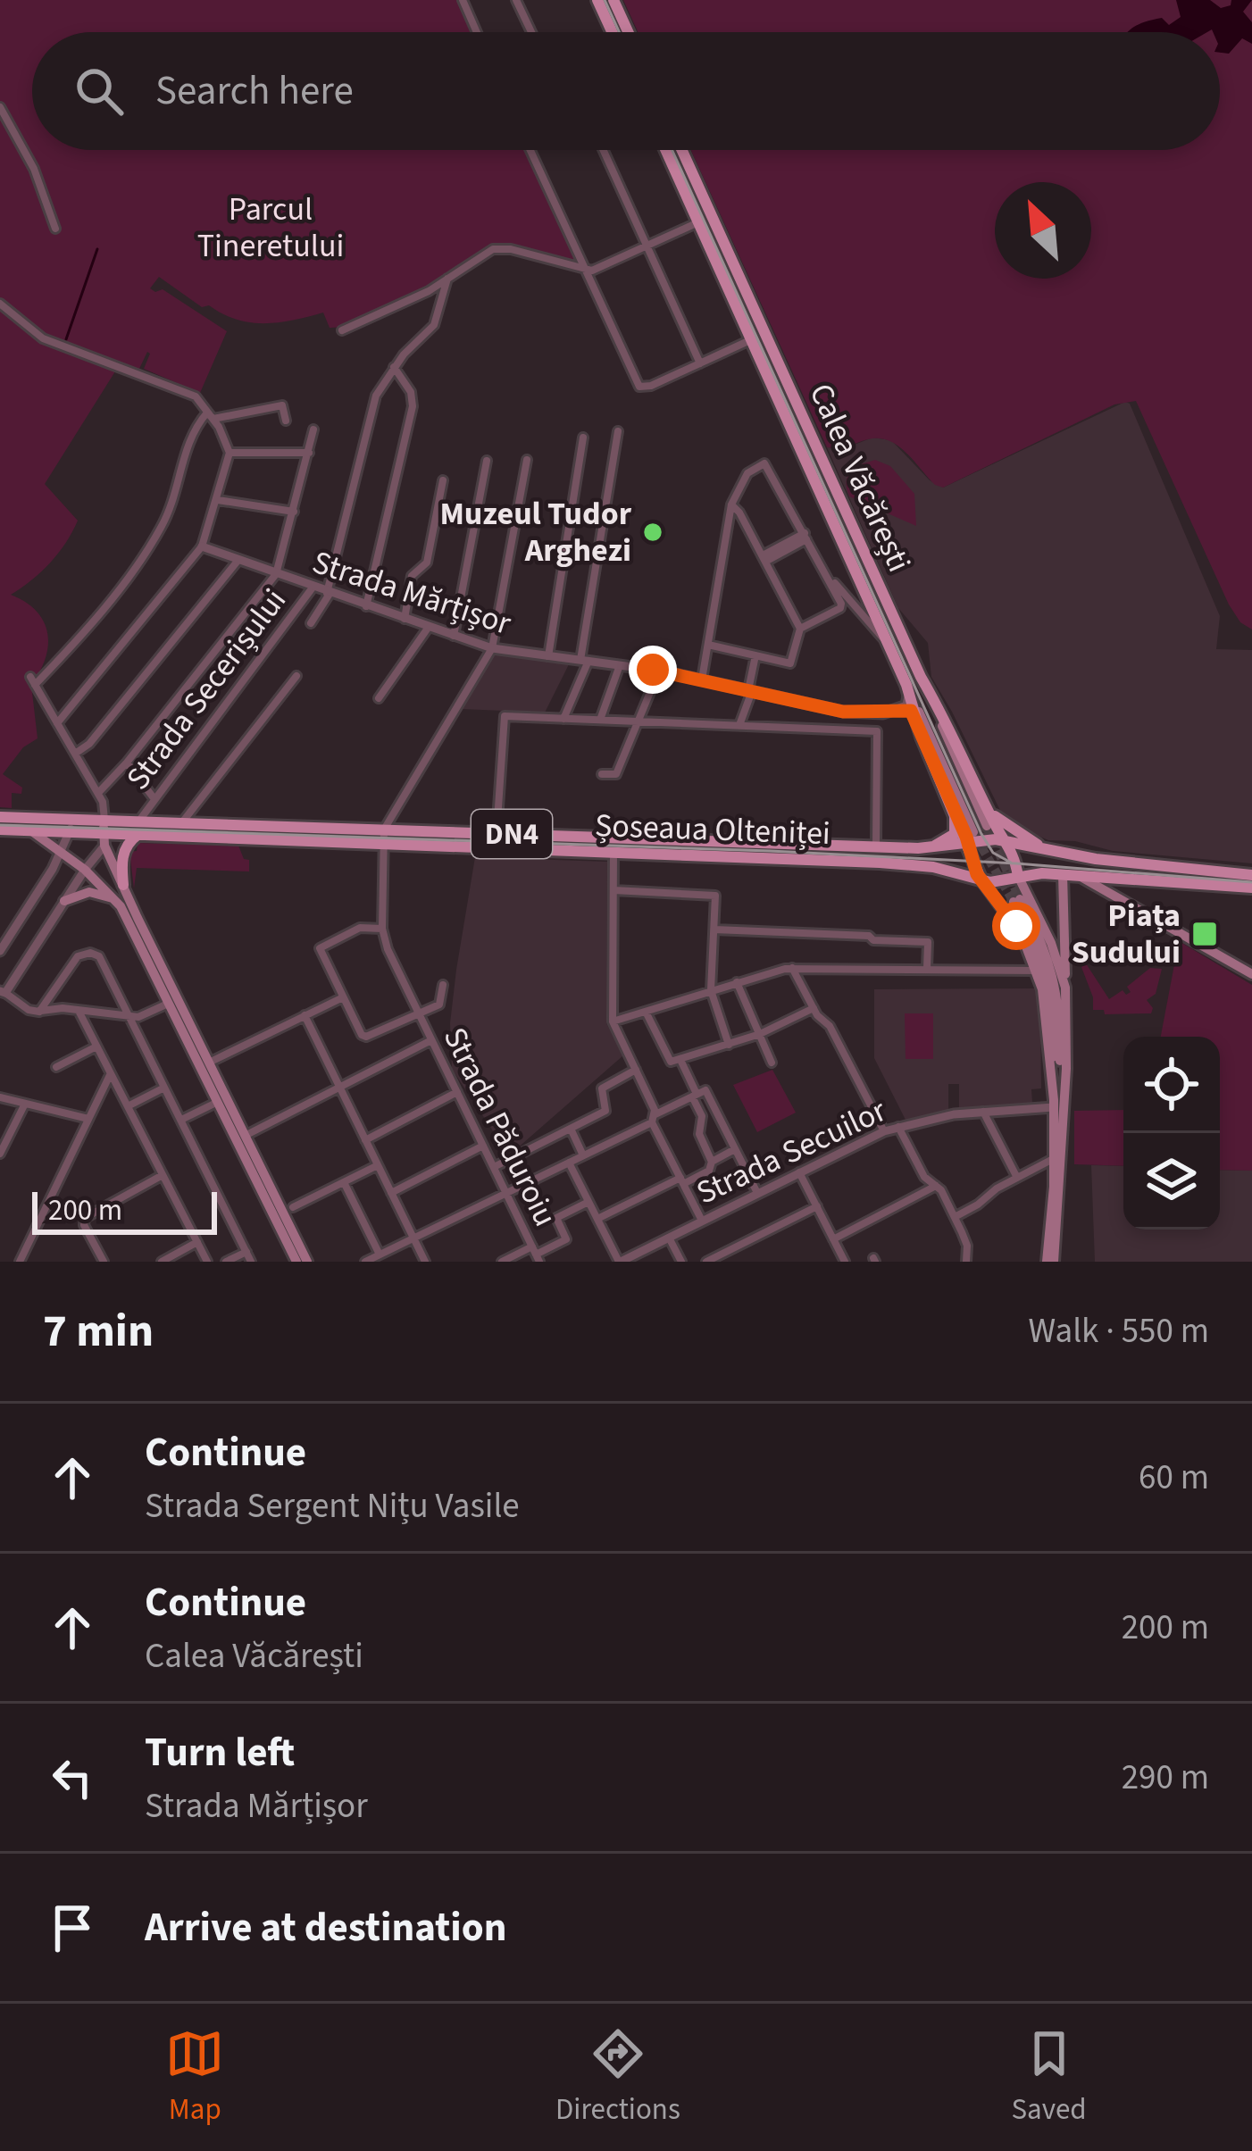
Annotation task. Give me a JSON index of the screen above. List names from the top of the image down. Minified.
{"streets":{"main road":["Calea Văcărești","Șoseaua Olteniței","DN4"],"street":["Strada Mărțișor","Strada Secerișului","Strada Păduroiu","Strada Secuilor"]},"crossings":[["Calea Văcărești","Șoseaua Olteniței"],["Strada Mărțișor","Strada Secerișului"],["Strada Secerișului","Șoseaua Olteniței"],["Șoseaua Olteniței","Strada Păduroiu"]],"parks":["Parcul Tineretului"],"places":{"other":["Muzeul Tudor Arghezi"],"transit":["Piața Sudului"]},"scale_bar":"200 m","north":"top left","page":{"search":"Search here","scale":"200 m","heading":["7 min","Walk · 550 m"],"list":[["Continue","Strada Sergent Nițu Vasile","60 m"],["Continue","Calea Văcărești","200 m"],["Turn left","Strada Mărțișor","290 m"],"Arrive at destination"],"nav":["Map","Directions","Saved"]}}
